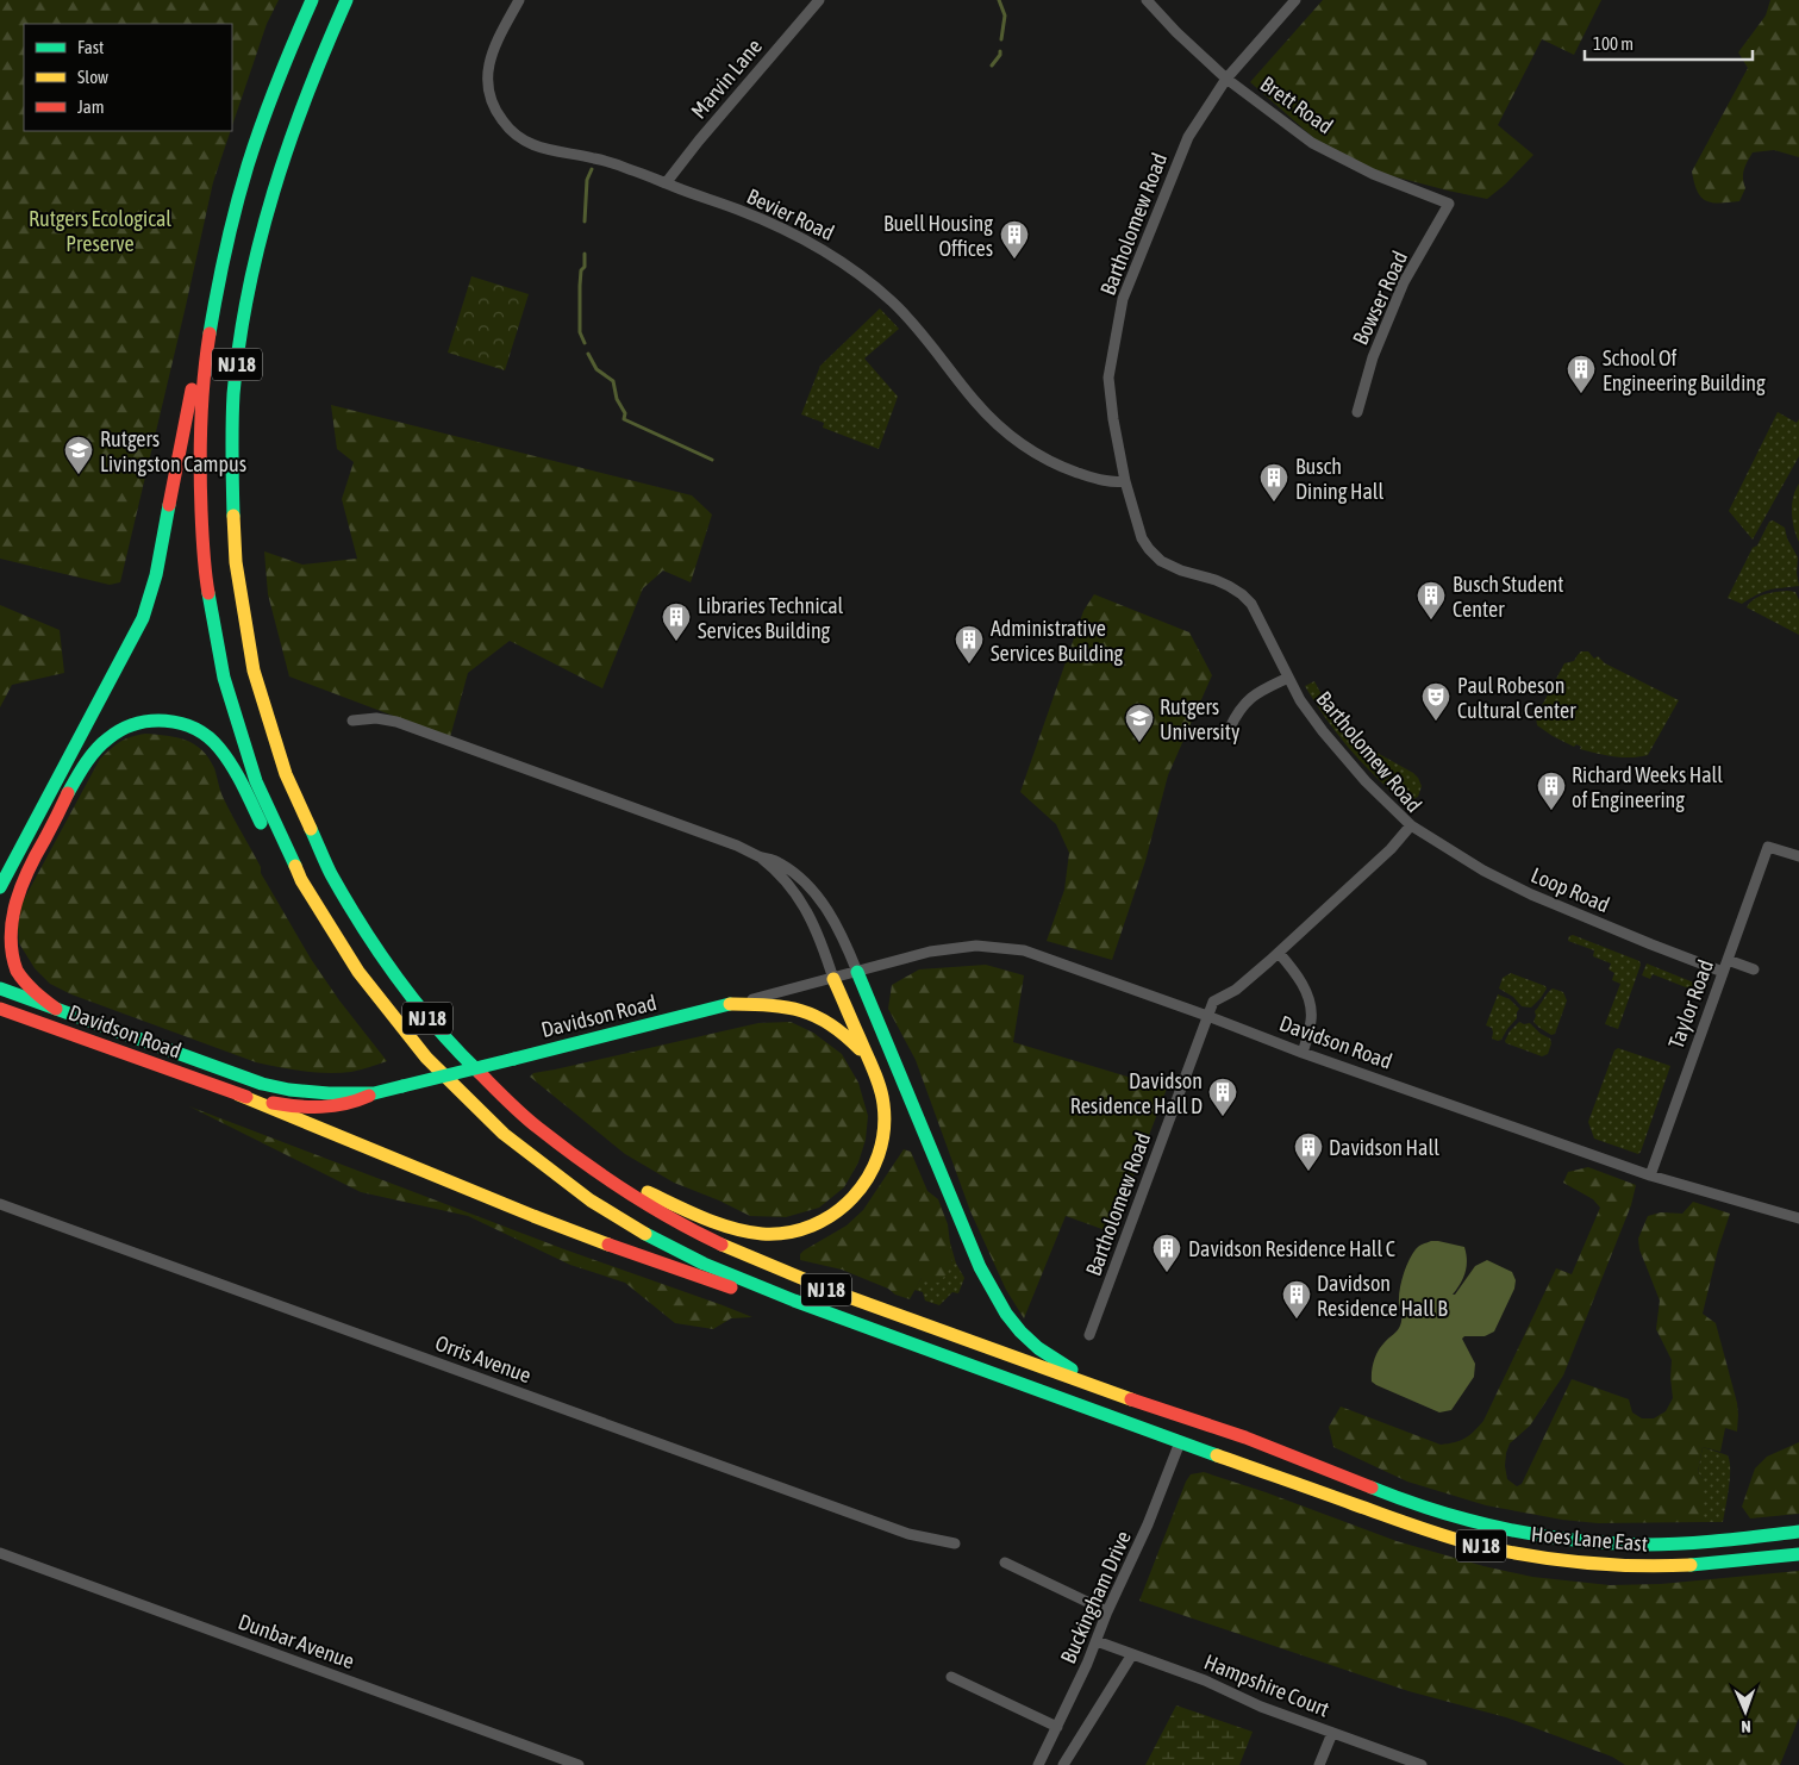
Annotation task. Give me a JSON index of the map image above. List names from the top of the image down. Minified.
{"streets":{"main road":["NJ 18","Davidson Road","Hoes Lane East"],"street":["Marvin Lane","Brett Road","Bevier Road","Bartholomew Road","Bowser Road","Loop Road","Taylor Road","Orris Avenue","Buckingham Drive","Dunbar Avenue","Hampshire Court"]},"crossings":[["Marvin Lane","Bevier Road"],["Brett Road","Bartholomew Road"],["Brett Road","Bowser Road"],["Bevier Road","Bartholomew Road"],["Bartholomew Road","Loop Road"],["Bartholomew Road","Davidson Road"],["NJ 18","Hoes Lane East"],["NJ 18","Buckingham Drive"],["Loop Road","Taylor Road"],["Taylor Road","Davidson Road"],["Hoes Lane East","Buckingham Drive"],["Buckingham Drive","Hampshire Court"]],"parks":["Rutgers Ecological Preserve"],"places":{"building":["Buell Housing Offices","School Of Engineering Building","Busch Dining Hall","Busch Student Center","Libraries Technical Services Building","Administrative Services Building","Richard Weeks Hall of Engineering","Davidson Residence Hall D","Davidson Hall","Davidson Residence Hall C","Davidson Residence Hall B"],"school or university":["Rutgers Livingston Campus","Rutgers University"],"theatre":["Paul Robeson Cultural Center"]},"legend":["Fast","Slow","Jam"],"scale_bar":"100 m","north":"bottom"}
